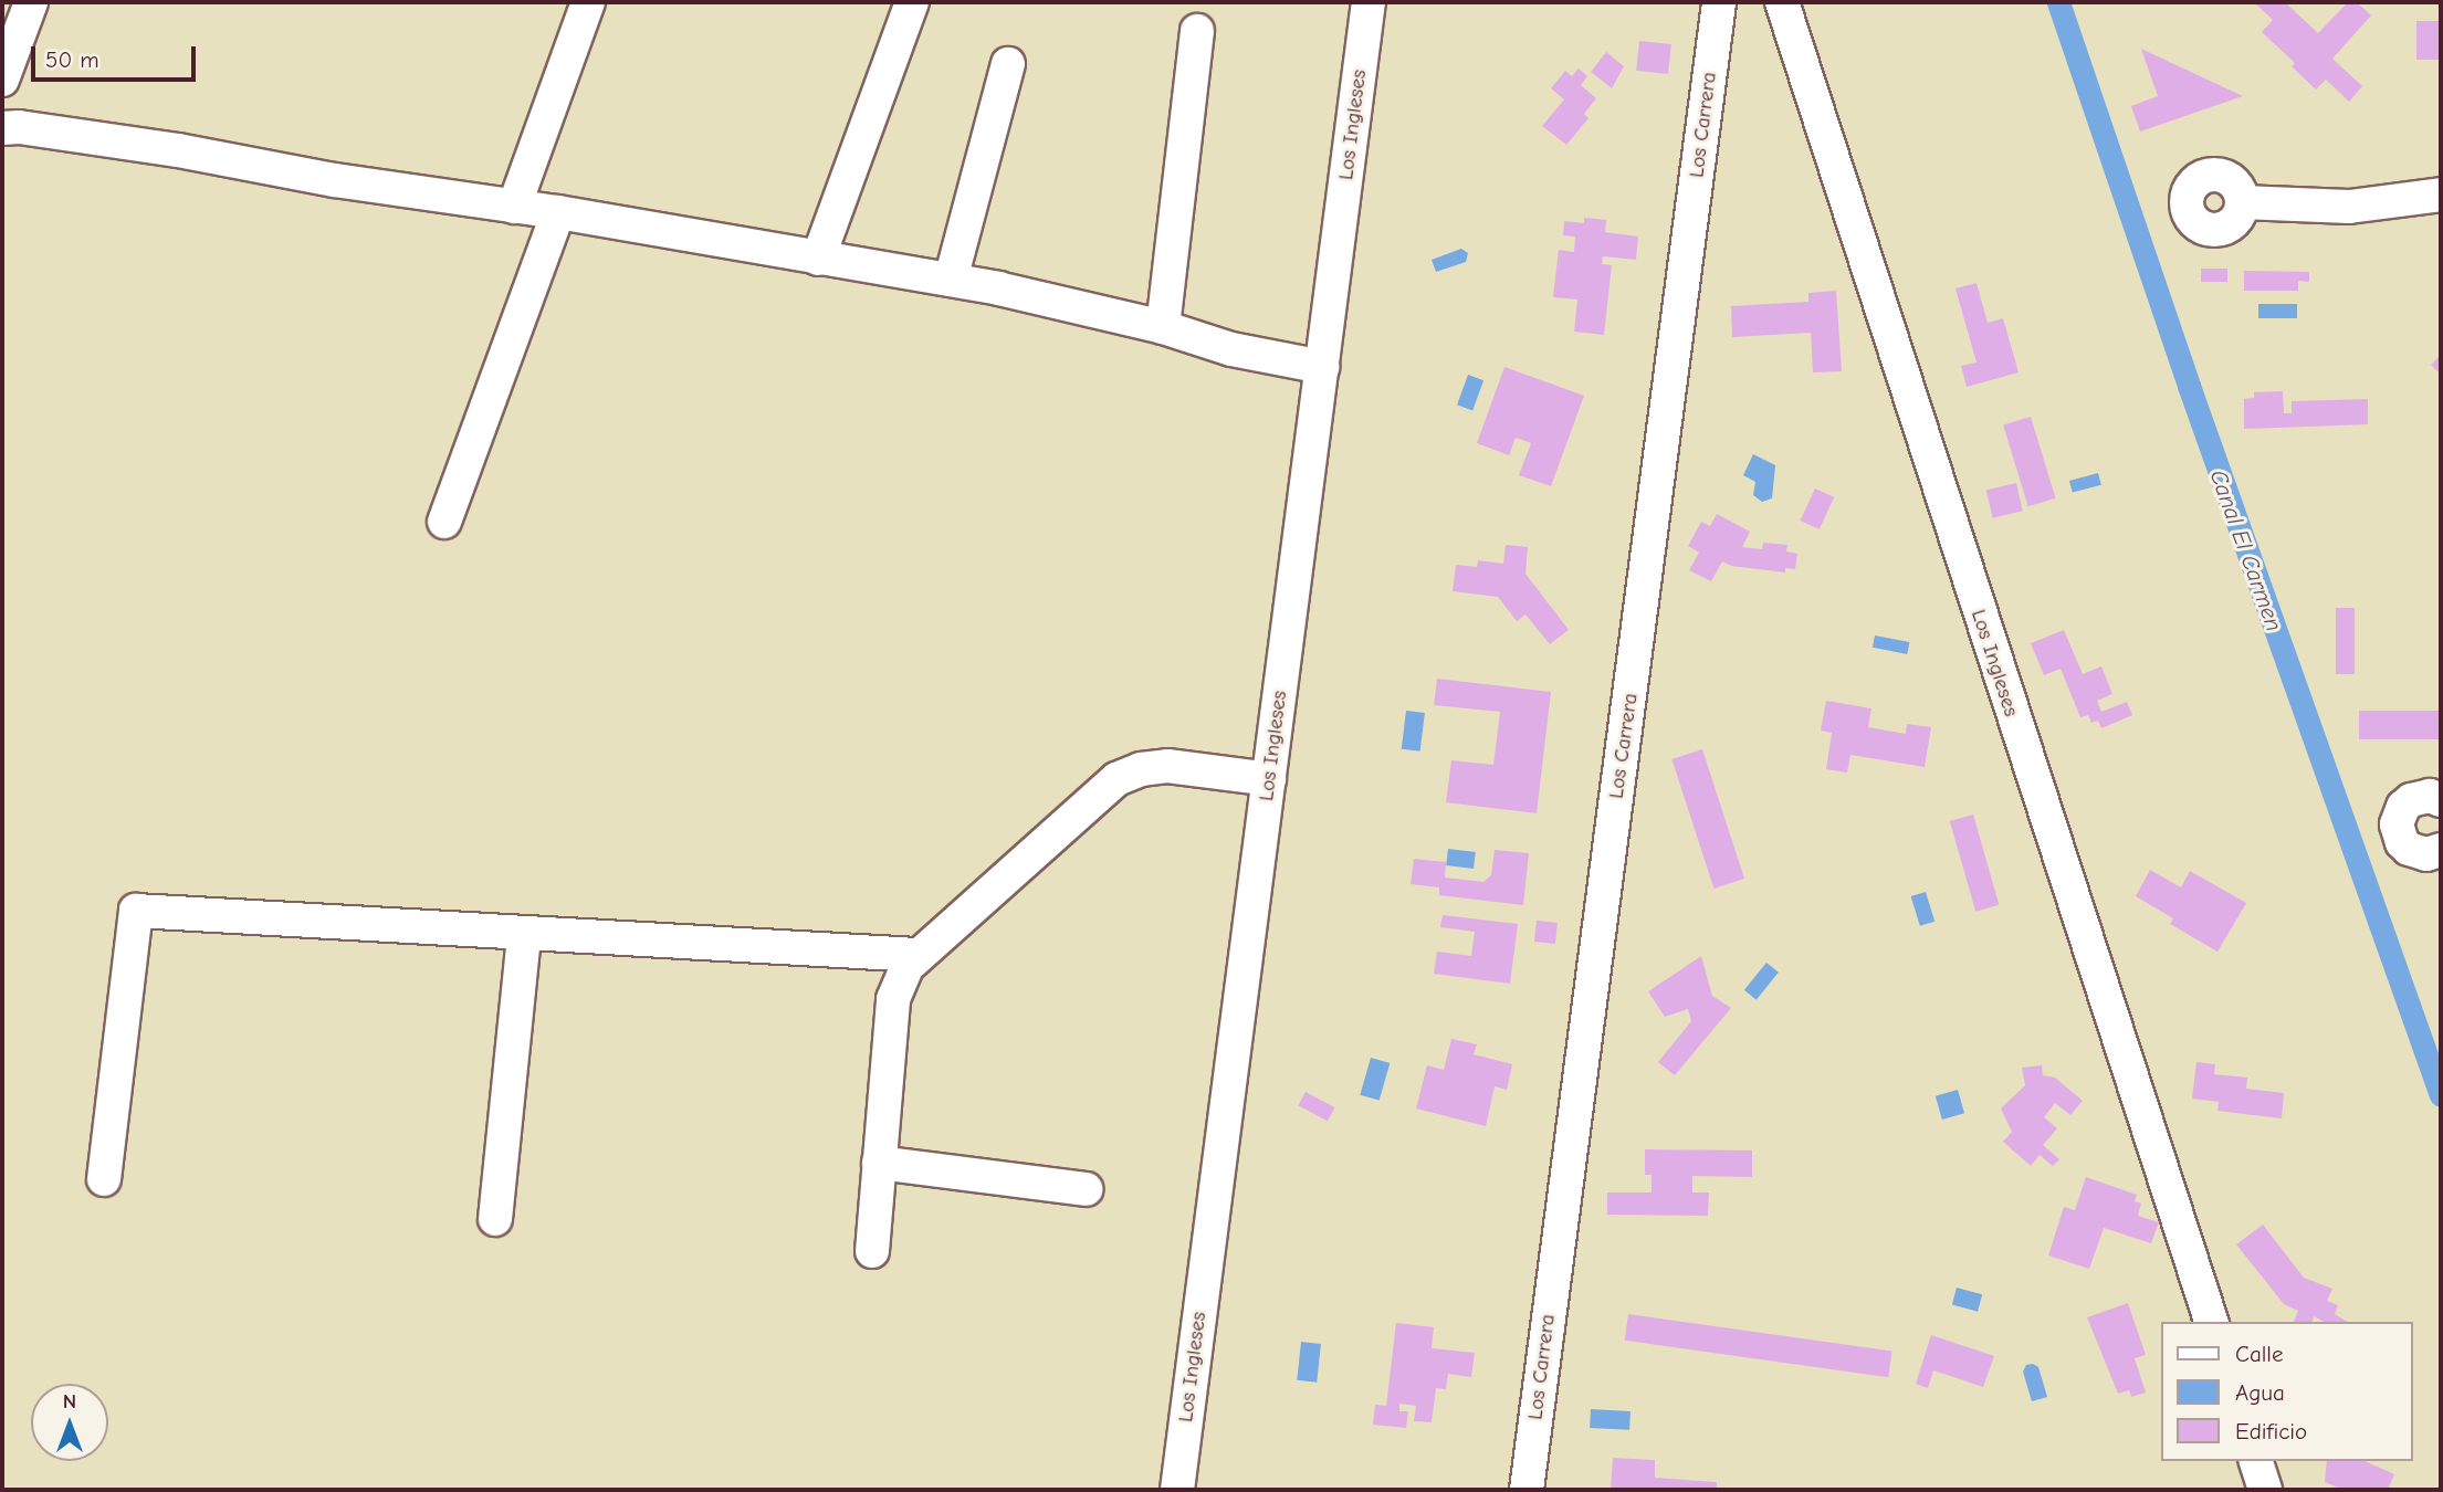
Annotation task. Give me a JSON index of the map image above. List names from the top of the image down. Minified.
{"streets":{"street":["Los Ingleses","Los Carrera"]},"water":["Canal El Carmen"],"legend":["Calle","Agua","Edificio"],"scale_bar":"50 m","north":"top"}
